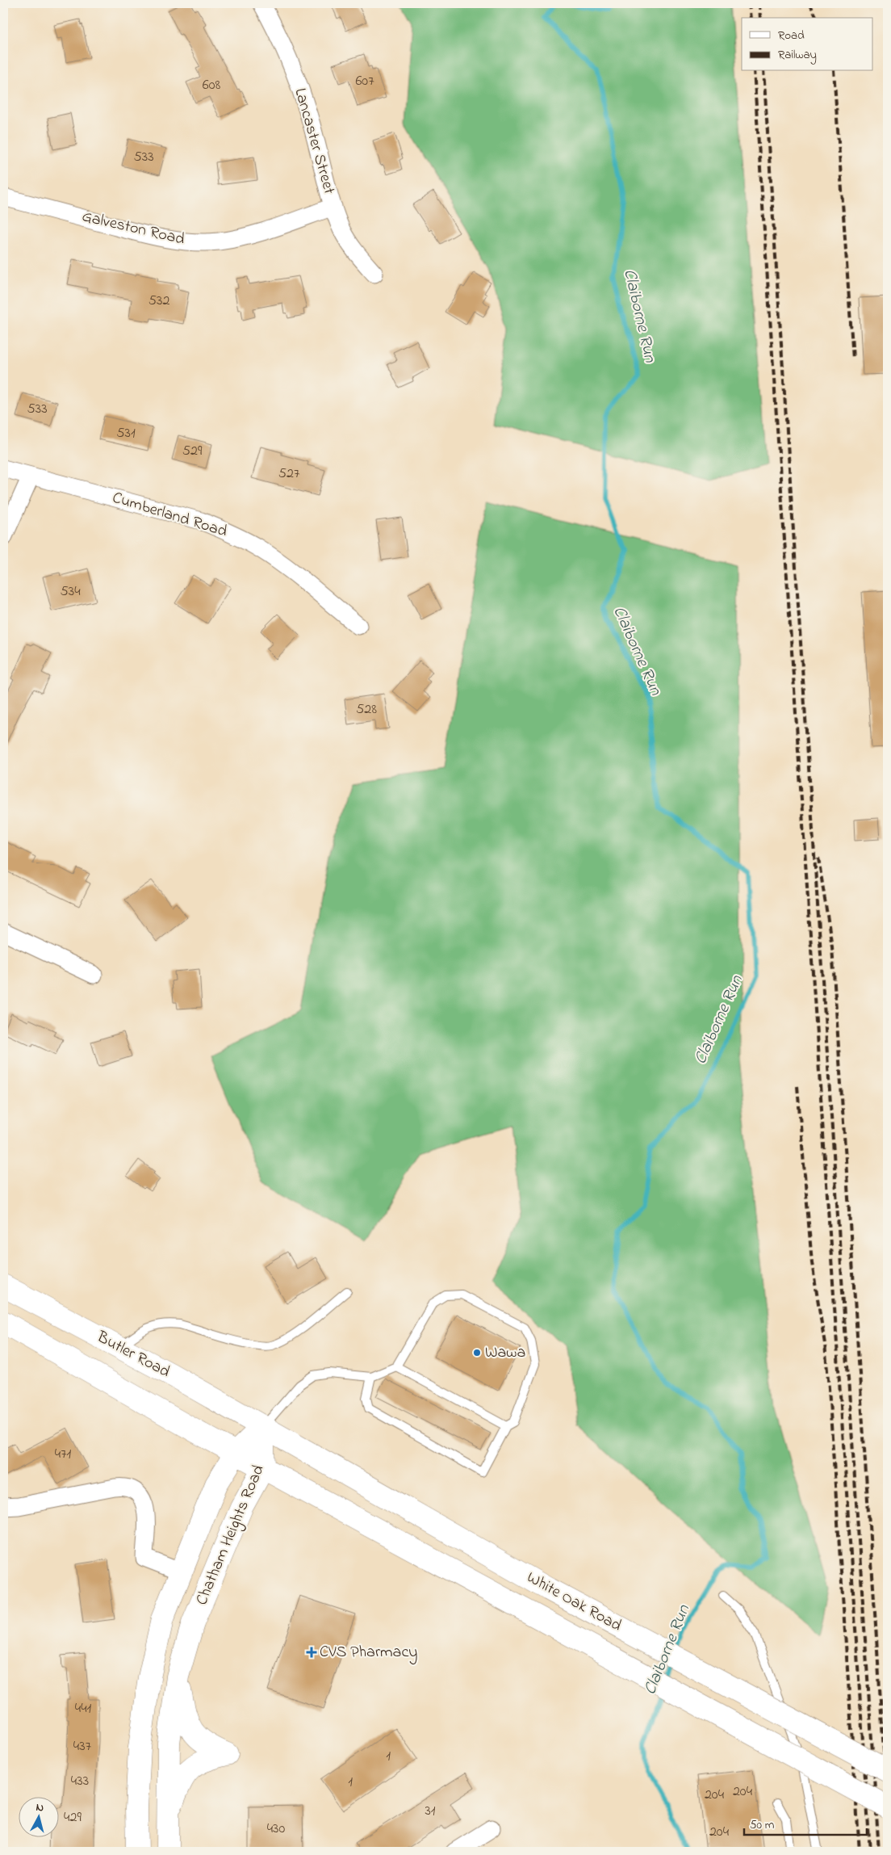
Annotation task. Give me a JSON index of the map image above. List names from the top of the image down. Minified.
{"streets":{"main road":["Butler Road","Chatham Heights Road","White Oak Road"],"street":["Lancaster Street","Galveston Road","Cumberland Road"]},"crossings":[["Lancaster Street","Galveston Road"],["Butler Road","Chatham Heights Road"],["Butler Road","White Oak Road"],["Chatham Heights Road","White Oak Road"]],"water":["Claiborne Run"],"places":{"other":["Wawa"],"health":["CVS Pharmacy"]},"house_numbers":["607","608","533","532","533","531","529","527","534","528","471","441","437","1","433","1","204","204","31","429","430","204"],"legend":["Road","Railway"],"scale_bar":"50 m","north":"top"}
